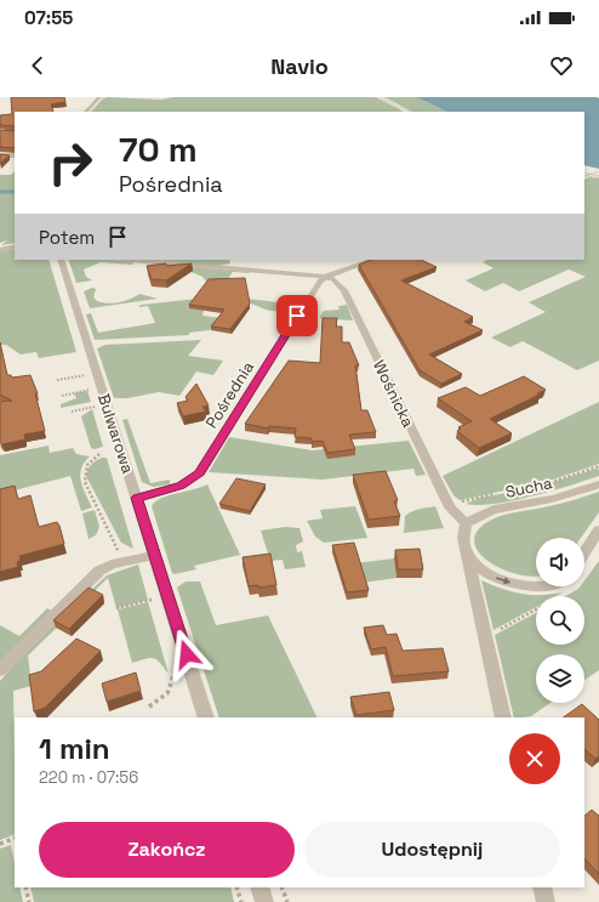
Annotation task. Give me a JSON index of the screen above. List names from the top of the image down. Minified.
{"streets":{"street":["Wośnicka","Pośrednia","Bulwarowa","Sucha"]},"crossings":[["Wośnicka","Pośrednia"],["Wośnicka","Sucha"],["Pośrednia","Bulwarowa"]],"page":{"status":"07:55","header":"Navio","turn":["70 m","Pośrednia"],"then":"Potem","heading":["1 min","220 m · 07:56"],"buttons":["Zakończ","Udostępnij"]}}
